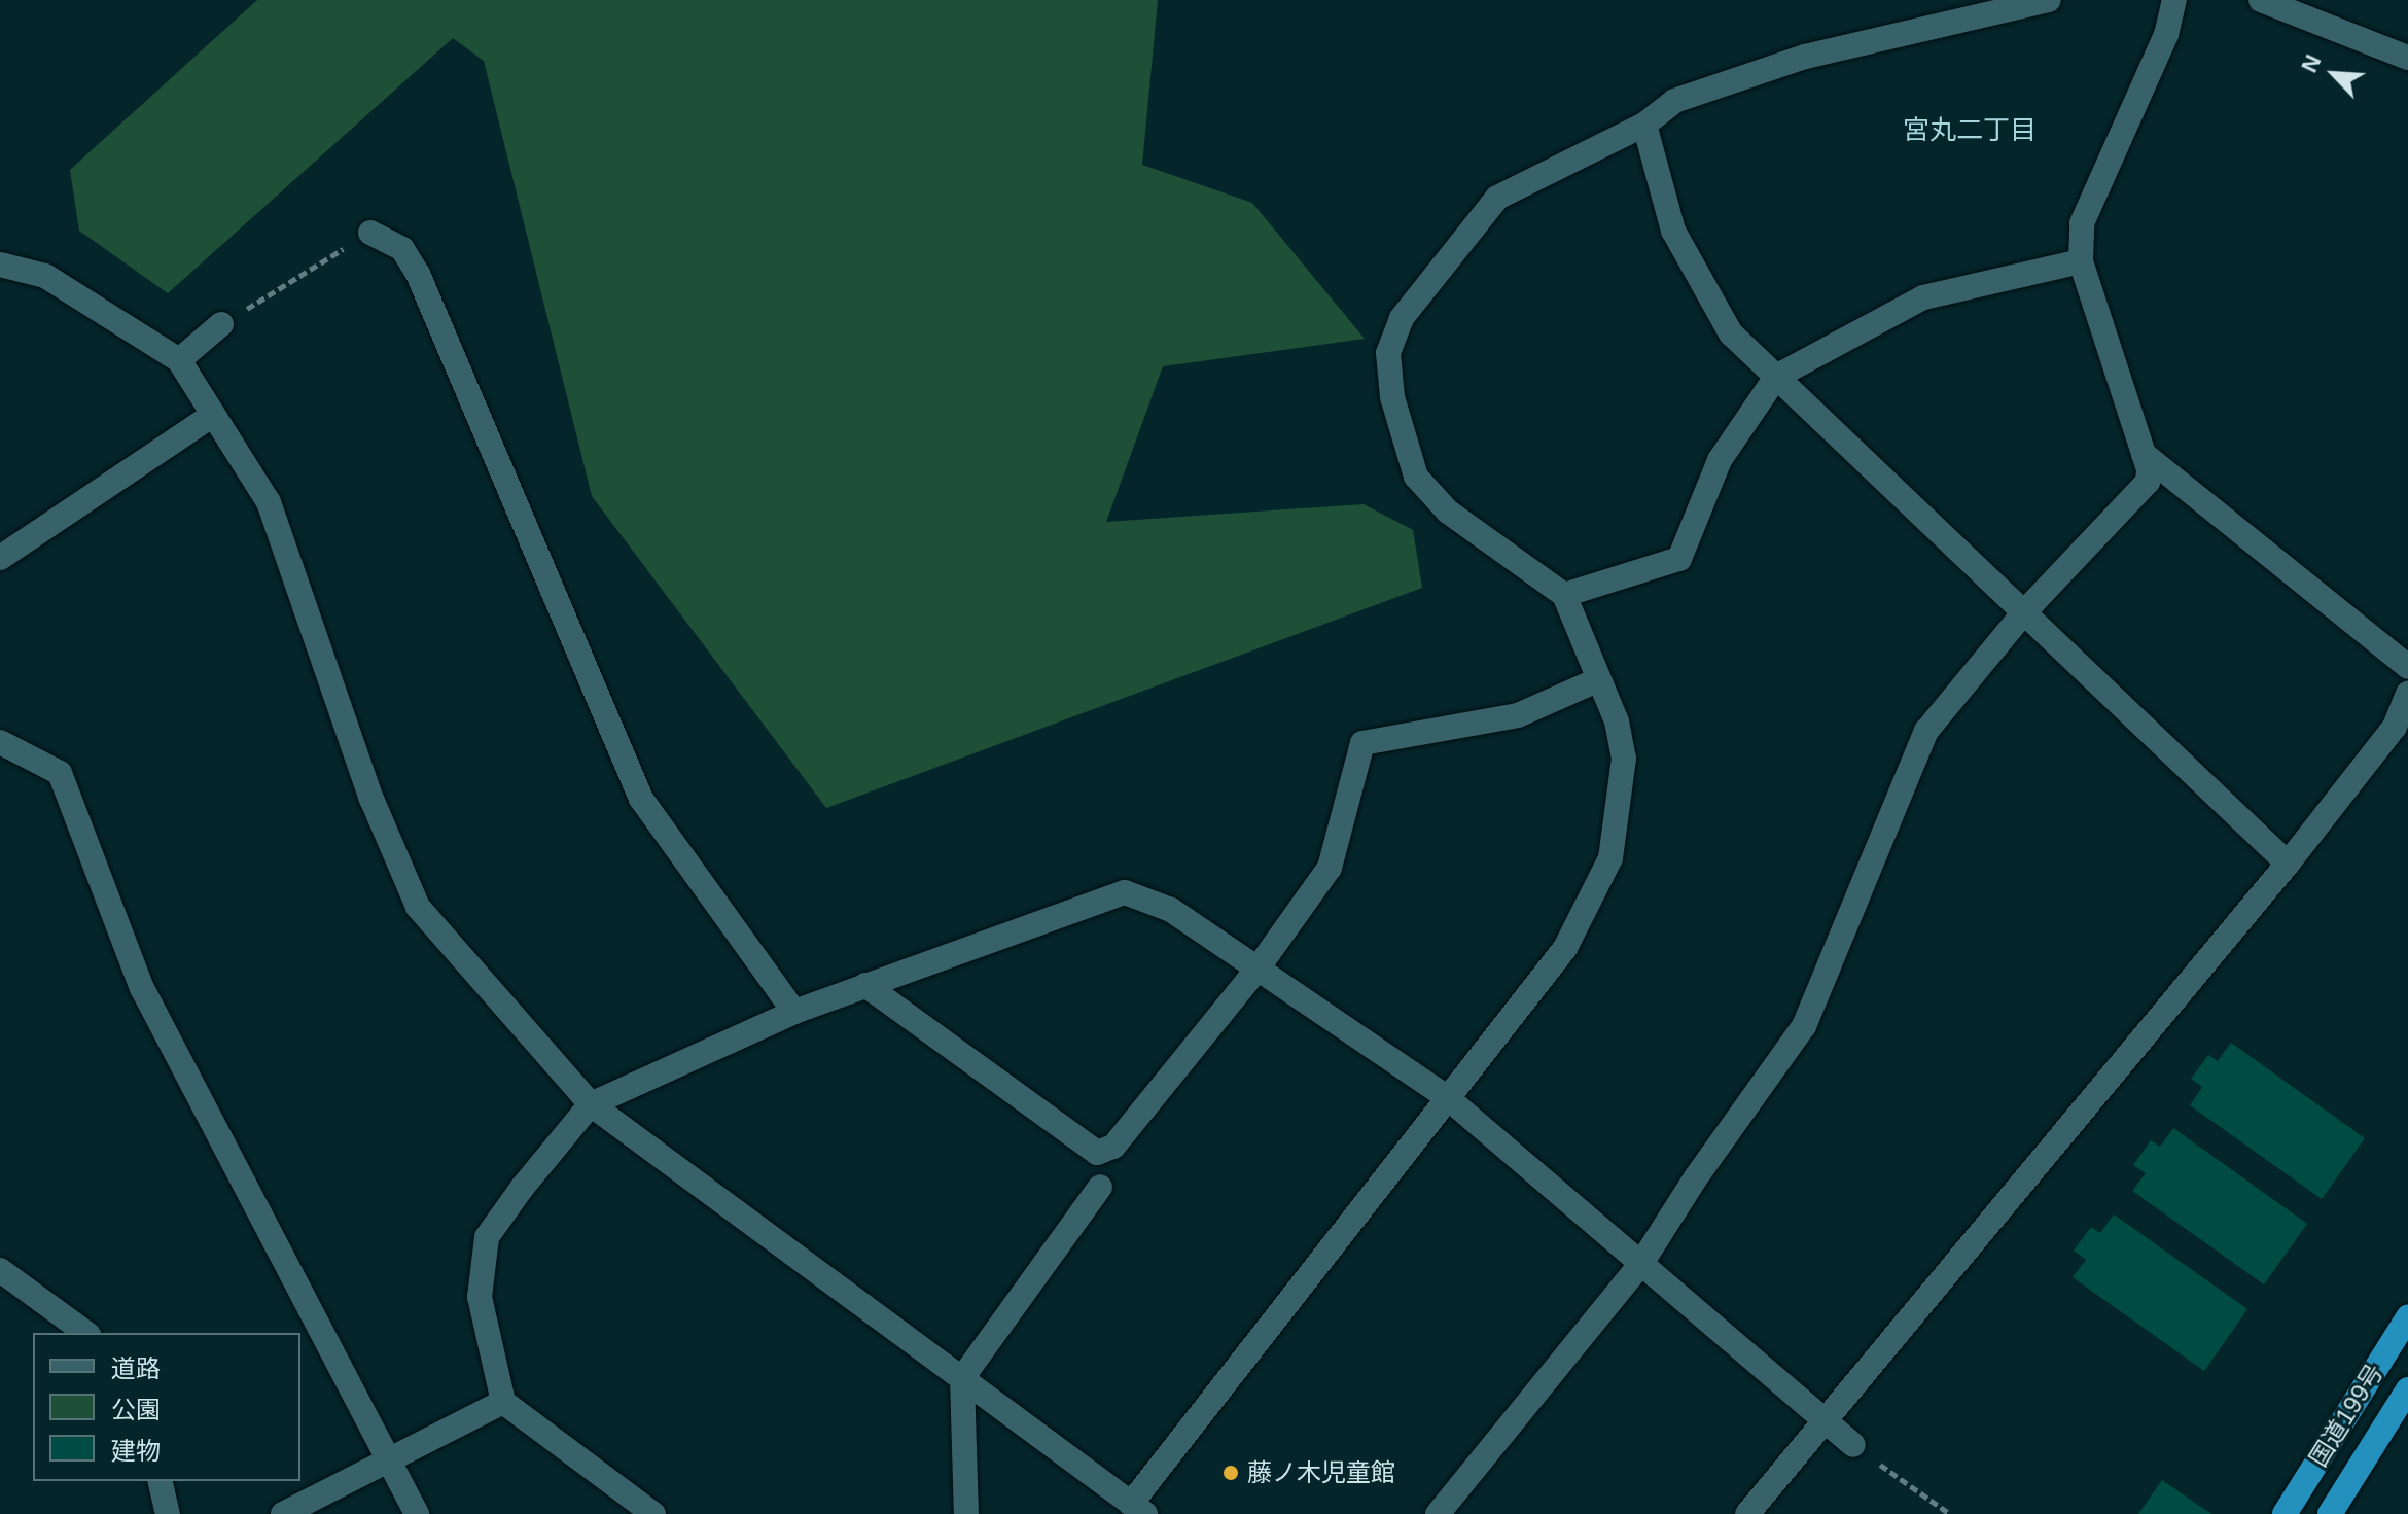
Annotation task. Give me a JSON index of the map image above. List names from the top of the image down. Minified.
{"streets":{"highway":["国道199号"]},"districts":["宮丸二丁目"],"places":["藤ノ木児童館"],"legend":["道路","公園","建物"],"north":"top left"}
